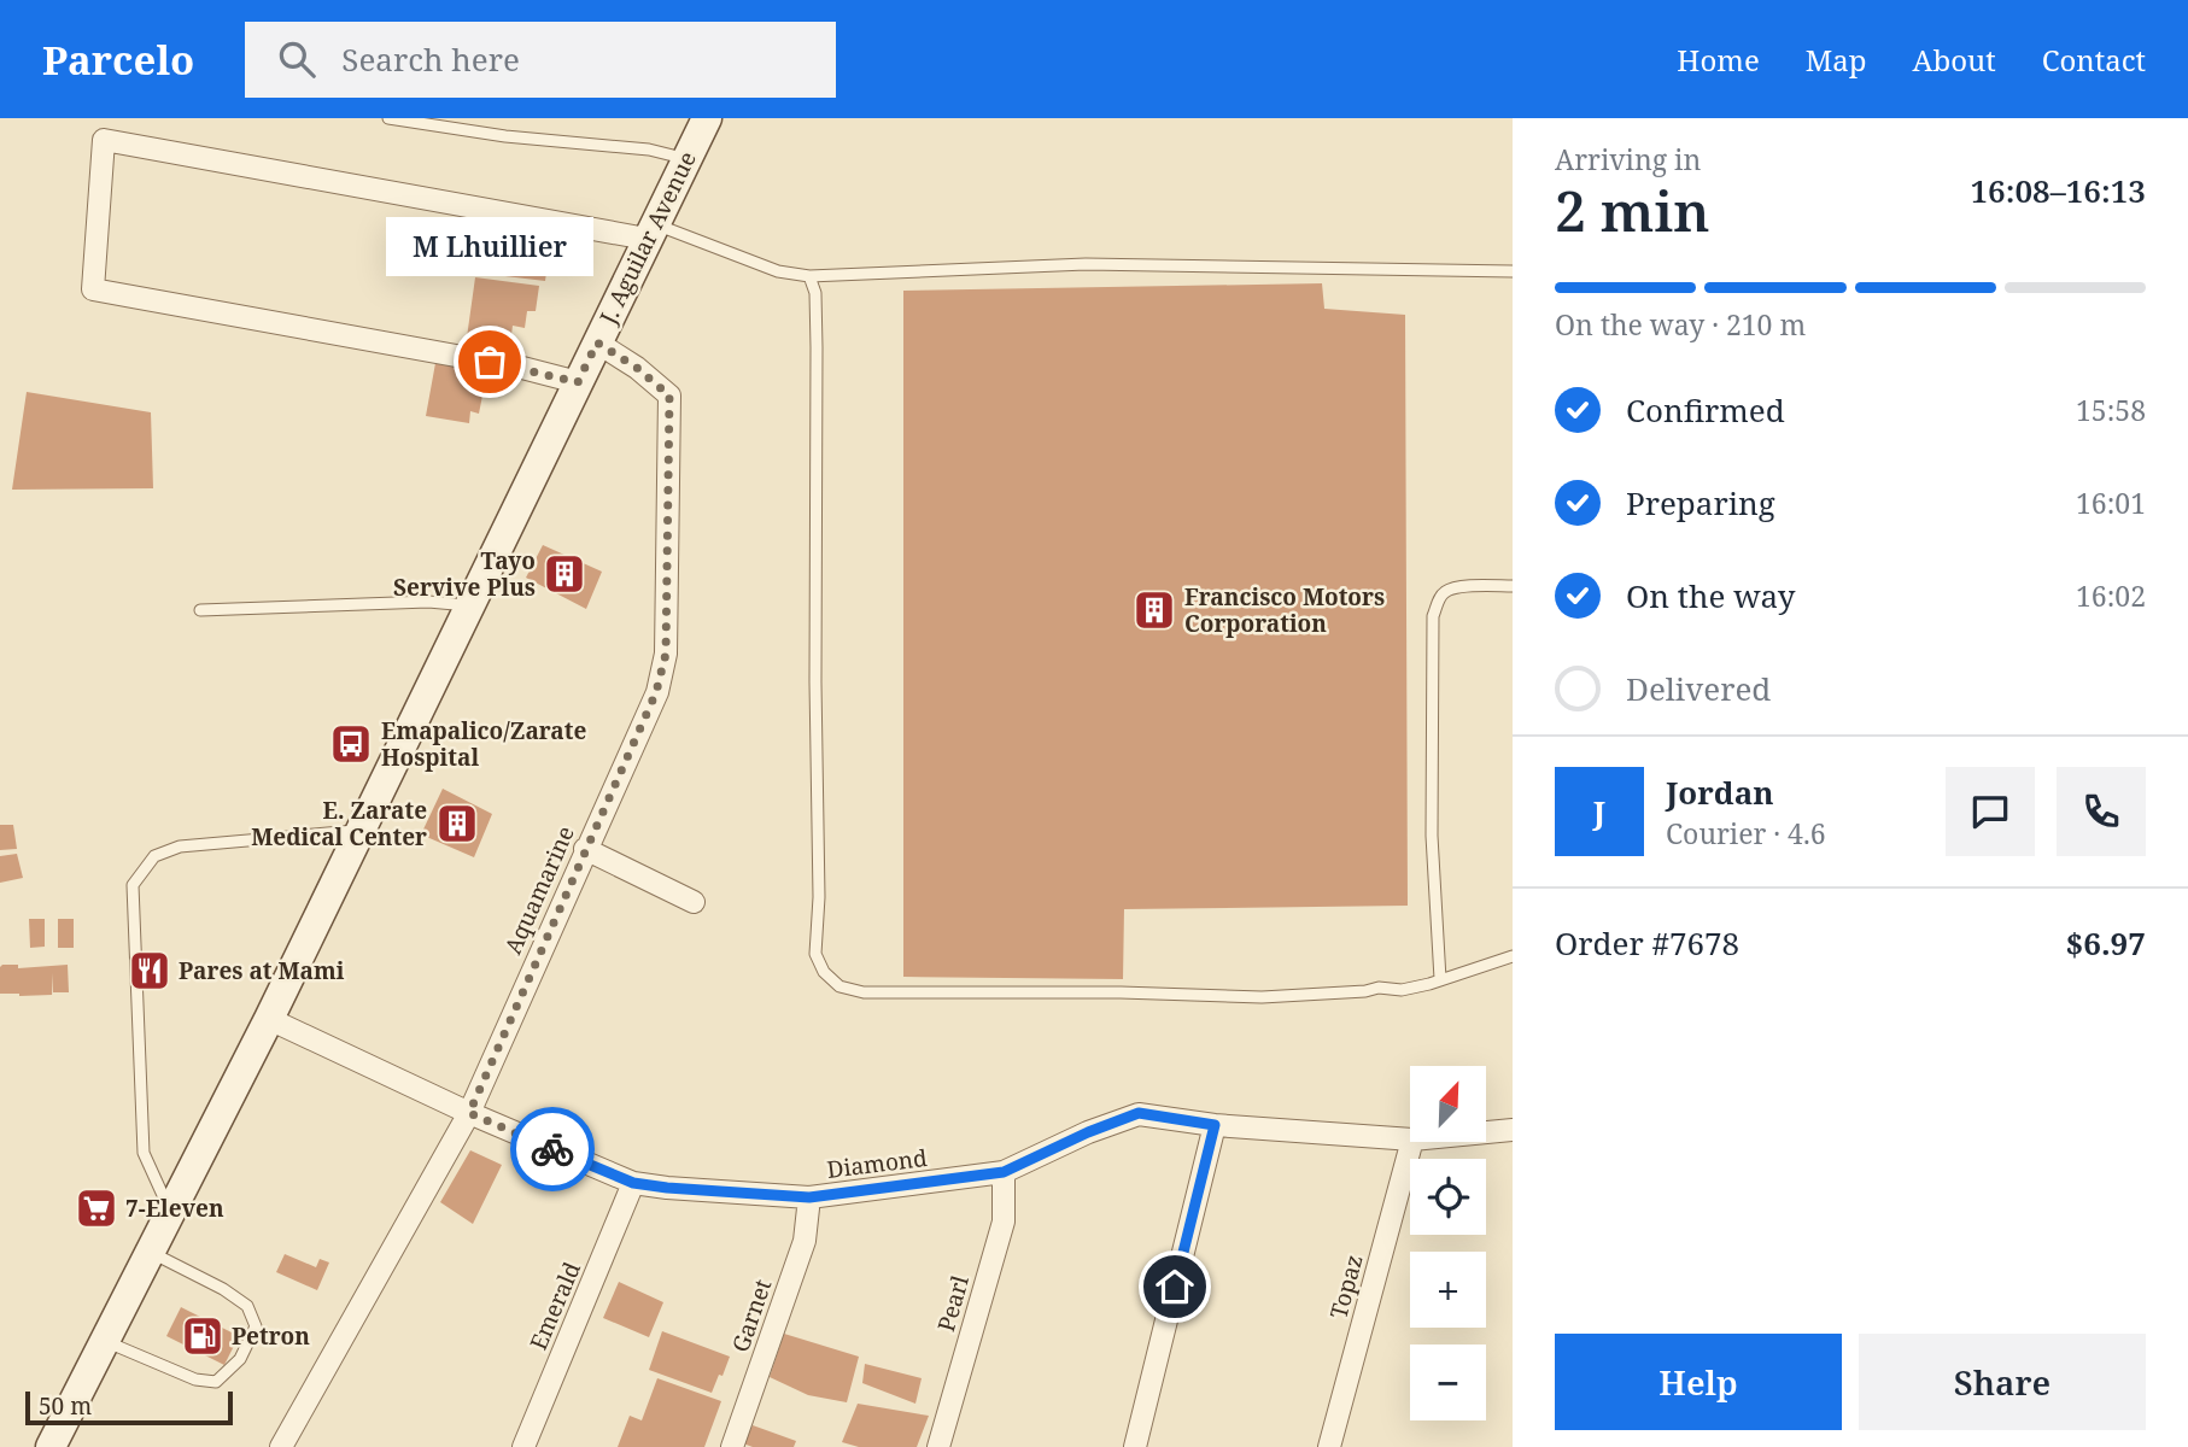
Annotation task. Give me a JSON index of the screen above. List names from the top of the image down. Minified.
{"streets":{"main road":["J. Aguilar Avenue"],"street":["Aquamarine","Diamond","Topaz","Pearl","Emerald","Garnet"]},"crossings":[["J. Aguilar Avenue","Aquamarine"],["J. Aguilar Avenue","Diamond"],["Aquamarine","Diamond"],["Diamond","Pearl"],["Diamond","Emerald"],["Diamond","Garnet"]],"places":{"other":["M Lhuillier"],"building":["Tayo Servive Plus","Francisco Motors Corporation","E. Zarate Medical Center"],"bus stop":["Emapalico/Zarate Hospital"],"restaurant":["Pares at Mami"],"supermarket":["7-Eleven"],"fuel station":["Petron"]},"scale_bar":"50 m","north":"top right","page":{"header":"Parcelo","search":"Search here","nav":["Home","Map","About","Contact"],"heading":["2 min","Arriving in","16:08–16:13"],"panel":["Jordan","Courier · 4.6","Order #7678","$6.97"],"bubble":"M Lhuillier","bar":"On the way · 210 m","list":[["Confirmed","15:58"],["Preparing","16:01"],["On the way","16:02"],"Delivered"],"round":"J","map_buttons":["+","−"],"buttons":["Help","Share"],"scale":"50 m"}}
